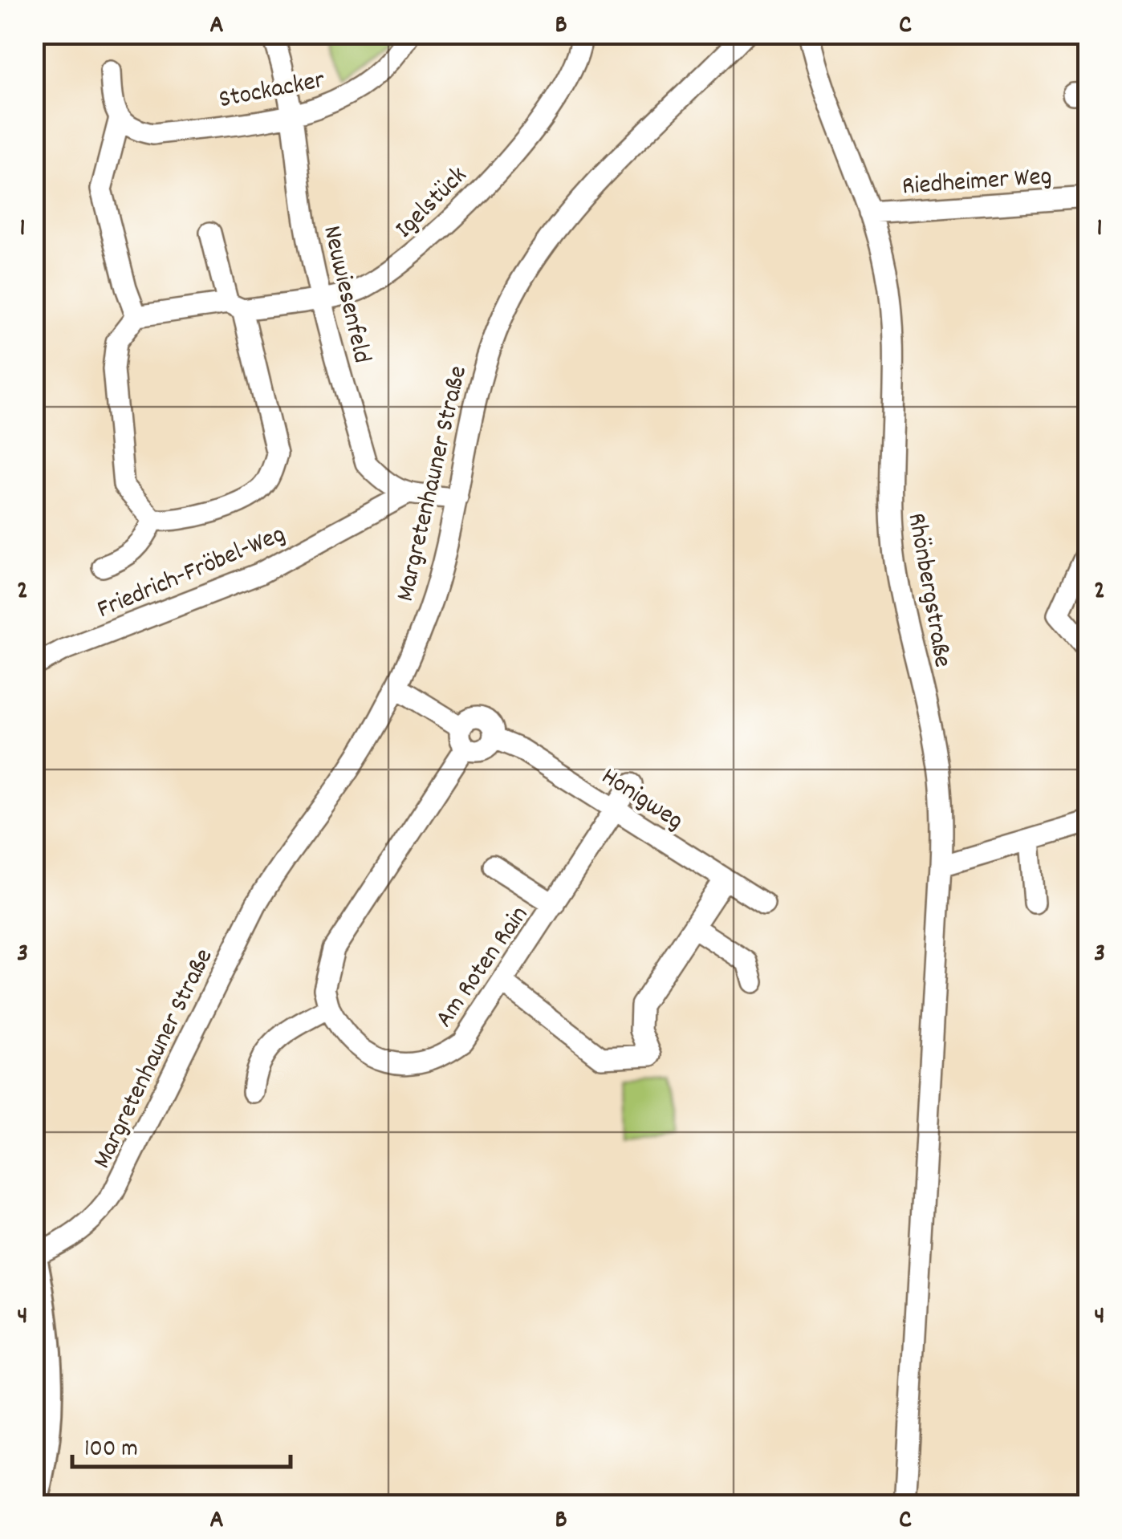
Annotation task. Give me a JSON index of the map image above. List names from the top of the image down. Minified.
{"streets":{"street":["Stockacker","Riedheimer Weg","Igelstück","Neuwiesenfeld","Margretenhauner Straße","Friedrich-Fröbel-Weg","Rhönbergstraße","Honigweg","Am Roten Rain"]},"crossings":[["Stockacker","Neuwiesenfeld"],["Riedheimer Weg","Rhönbergstraße"],["Igelstück","Neuwiesenfeld"],["Neuwiesenfeld","Friedrich-Fröbel-Weg"],["Honigweg","Am Roten Rain"]],"scale_bar":"100 m","grid":{"columns":["A","B","C"],"rows":["1","2","3","4"]}}
